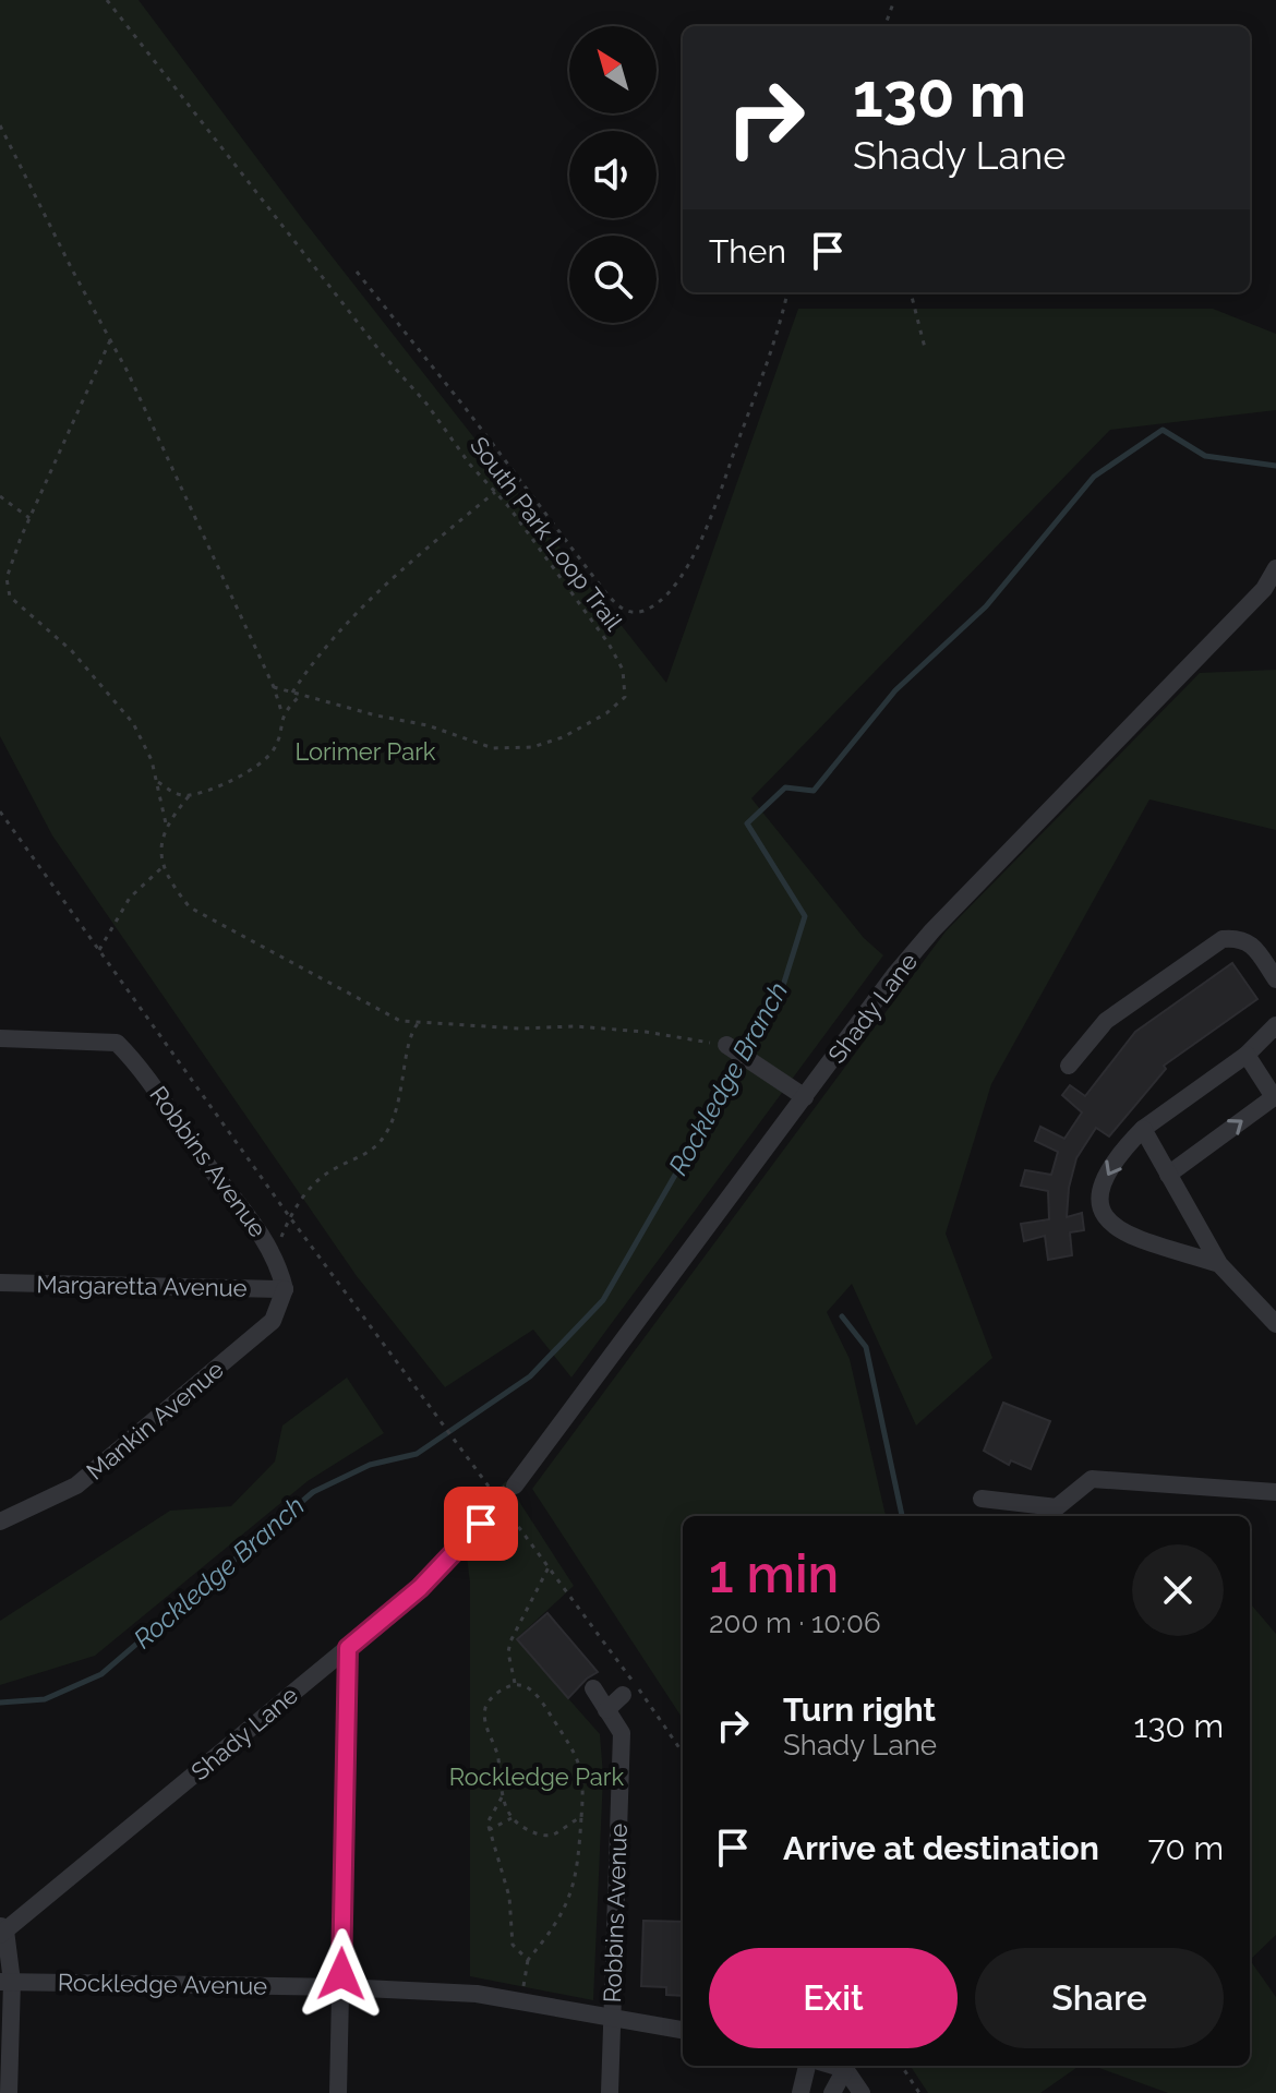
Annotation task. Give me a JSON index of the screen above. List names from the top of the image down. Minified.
{"streets":{"street":["Shady Lane","Robbins Avenue","Margaretta Avenue","Mankin Avenue","Rockledge Avenue"],"path":["South Park Loop Trail"]},"crossings":[["Robbins Avenue","Margaretta Avenue"],["Robbins Avenue","Mankin Avenue"],["Robbins Avenue","Rockledge Avenue"],["Margaretta Avenue","Mankin Avenue"]],"water":["Rockledge Branch"],"parks":["Lorimer Park","Rockledge Park"],"north":"top left","page":{"turn":["130 m","Shady Lane"],"then":"Then","heading":["1 min","200 m · 10:06"],"list":[{"name":"Turn right","note":"Shady Lane","value":"130 m"},{"name":"Arrive at destination","value":"70 m"}],"buttons":["Exit","Share"]}}
